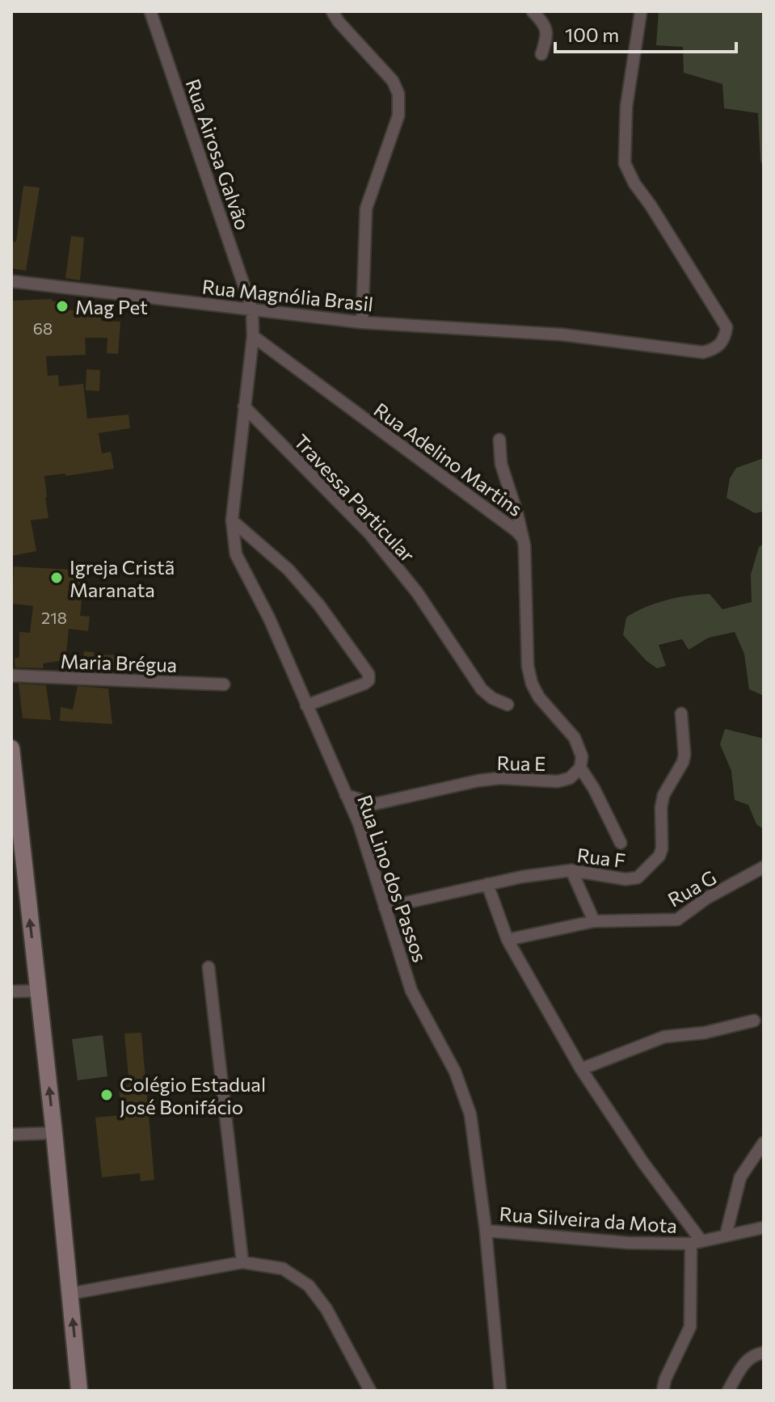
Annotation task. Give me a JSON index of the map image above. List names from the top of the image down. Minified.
{"streets":{"street":["Rua Airosa Galvão","Rua Magnólia Brasil","Rua Adelino Martins","Travessa Particular","Maria Brégua","Rua E","Rua F","Rua Lino dos Passos","Rua G","Rua Silveira da Mota"]},"crossings":[["Rua Airosa Galvão","Rua Magnólia Brasil"],["Rua Airosa Galvão","Rua Lino dos Passos"],["Rua Magnólia Brasil","Rua Lino dos Passos"],["Rua Adelino Martins","Rua E"],["Rua Adelino Martins","Rua Lino dos Passos"],["Travessa Particular","Rua Lino dos Passos"],["Rua F","Rua Lino dos Passos"],["Rua Lino dos Passos","Rua Silveira da Mota"]],"places":["Mag Pet","Igreja Cristã Maranata","Colégio Estadual José Bonifácio"],"house_numbers":["68","218"],"scale_bar":"100 m"}
